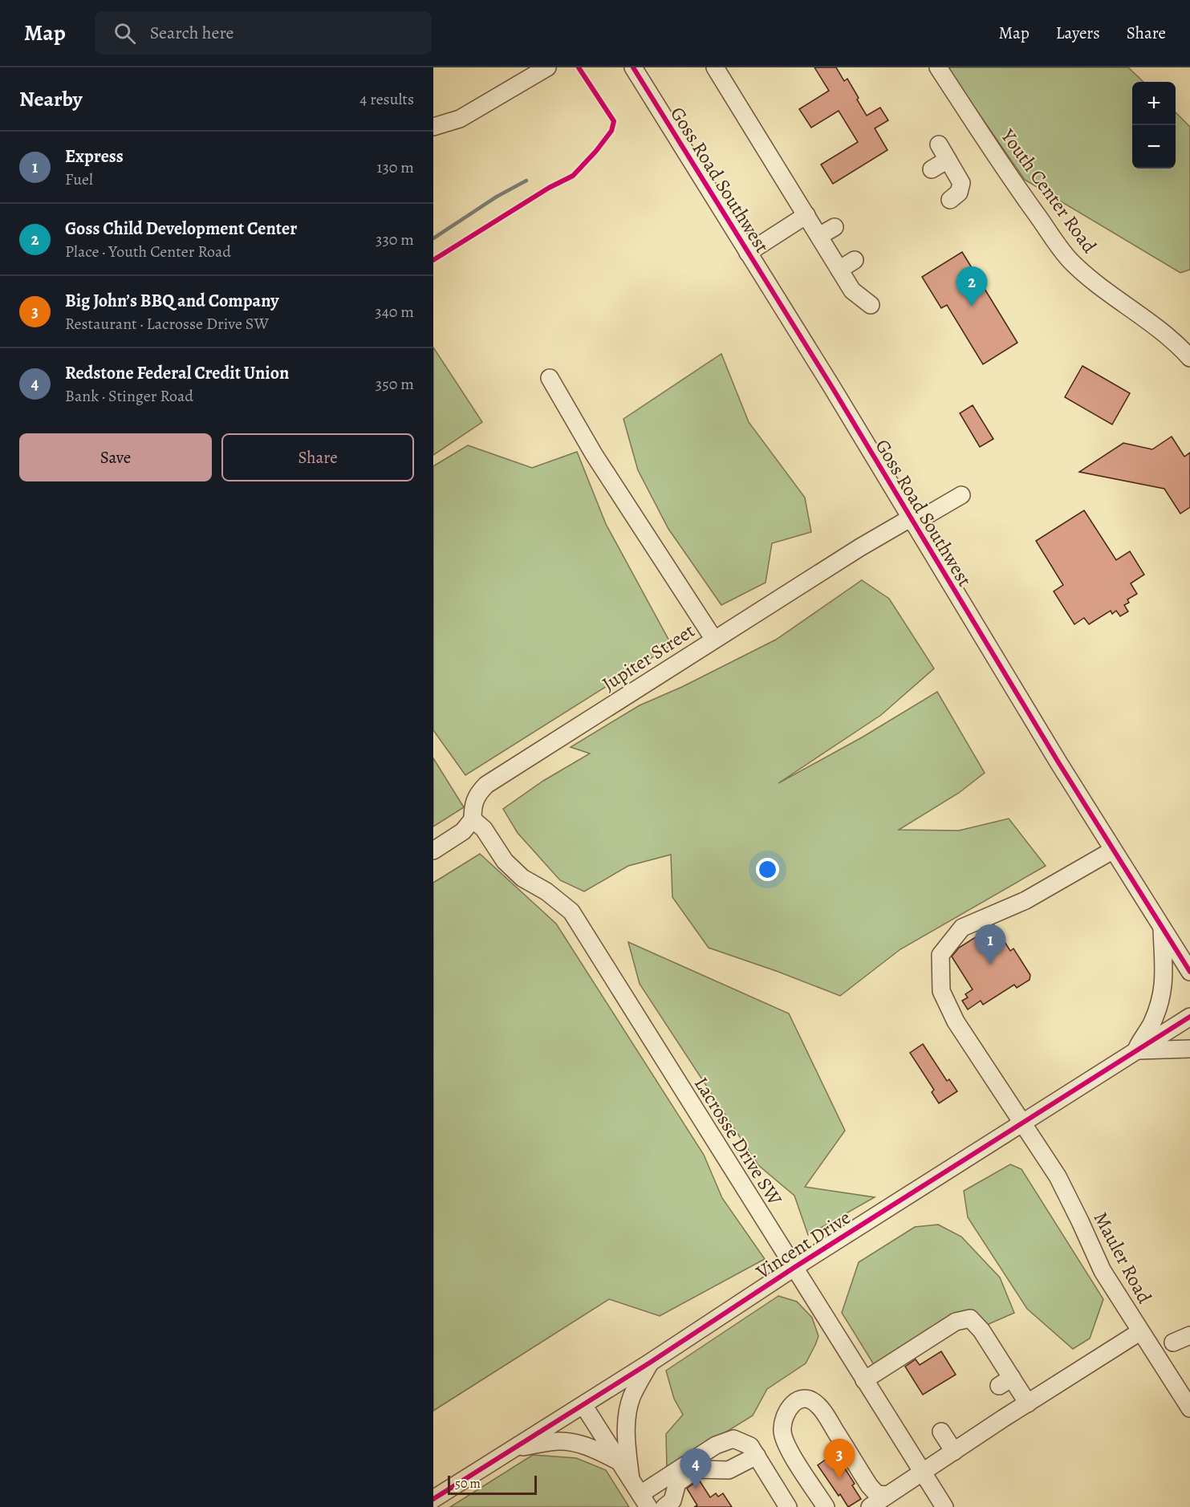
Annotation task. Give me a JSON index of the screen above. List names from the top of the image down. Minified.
{"streets":{"street":["Goss Road Southwest","Youth Center Road","Jupiter Street","Lacrosse Drive SW","Vincent Drive","Mauler Road"]},"crossings":[["Goss Road Southwest","Jupiter Street"],["Goss Road Southwest","Mauler Road"],["Jupiter Street","Lacrosse Drive SW"],["Lacrosse Drive SW","Vincent Drive"],["Vincent Drive","Mauler Road"]],"scale_bar":"50 m","page":{"header":"Map","search":"Search here","nav":["Map","Layers","Share"],"heading":["Nearby","4 results"],"map_buttons":["+","−"],"list":[{"mark":"1","name":"Express","note":"Fuel","value":"130 m"},{"mark":"2","name":"Goss Child Development Center","note":"Place · Youth Center Road","value":"330 m"},{"mark":"3","name":"Big John’s BBQ and Company","note":"Restaurant · Lacrosse Drive SW","value":"340 m"},{"mark":"4","name":"Redstone Federal Credit Union","note":"Bank · Stinger Road","value":"350 m"}],"pins":["2","1","3","4"],"buttons":["Save","Share"],"scale":"50 m"}}
